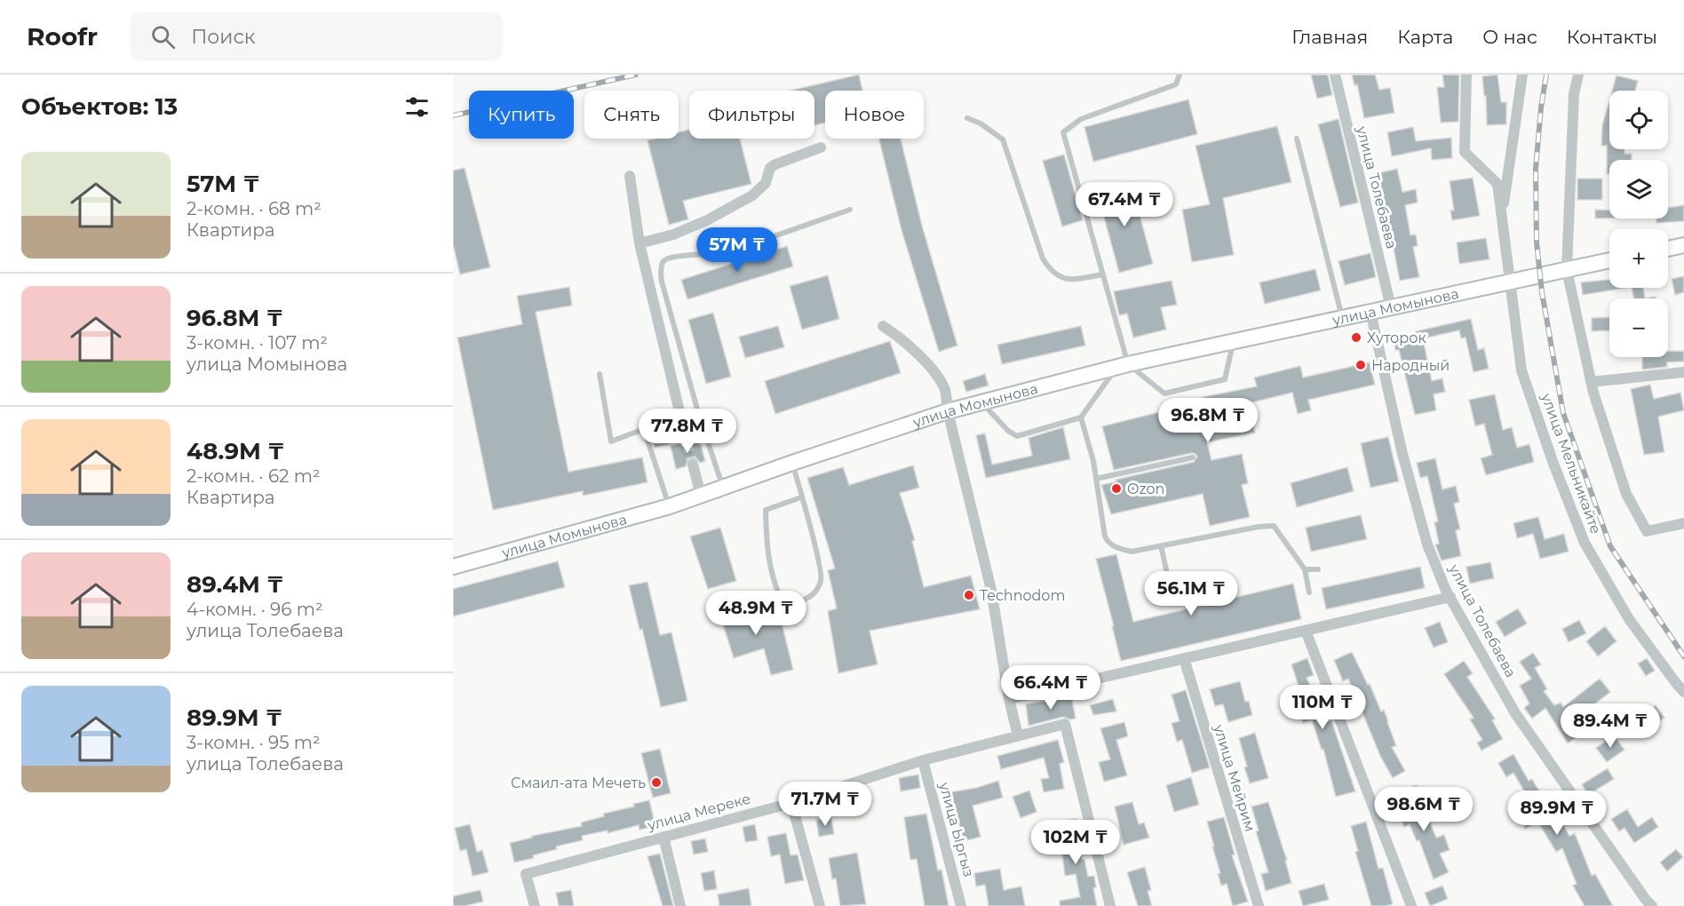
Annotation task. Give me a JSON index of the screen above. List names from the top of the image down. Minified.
{"streets":{"main road":["улица Момынова"],"street":["улица Толебаева","улица Мельникайте","улица Мейрим","улица Мереке","улица Ыргыз"]},"crossings":[["улица Толебаева","улица Момынова"],["улица Момынова","улица Мельникайте"],["улица Мереке","улица Ыргыз"]],"places":["Хуторок","Народный","Ozon","Technodom","Смаил-ата Мечеть"],"page":{"header":"Roofr","search":"Поиск","nav":["Главная","Карта","О нас","Контакты"],"heading":"Объектов: 13","map_buttons":["+","−"],"chip":["Купить","Снять","Фильтры","Новое"],"list":[{"name":"57M ₸","note":"2-комн. · 68 m² · Квартира"},{"name":"96.8M ₸","note":"3-комн. · 107 m² · улица Момынова"},{"name":"48.9M ₸","note":"2-комн. · 62 m² · Квартира"},{"name":"89.4M ₸","note":"4-комн. · 96 m² · улица Толебаева"},{"name":"89.9M ₸","note":"3-комн. · 95 m² · улица Толебаева"}],"price":["67.4M ₸","57M ₸","96.8M ₸","77.8M ₸","56.1M ₸","48.9M ₸","66.4M ₸","110M ₸","89.4M ₸","71.7M ₸","98.6M ₸","89.9M ₸","102M ₸"]}}
